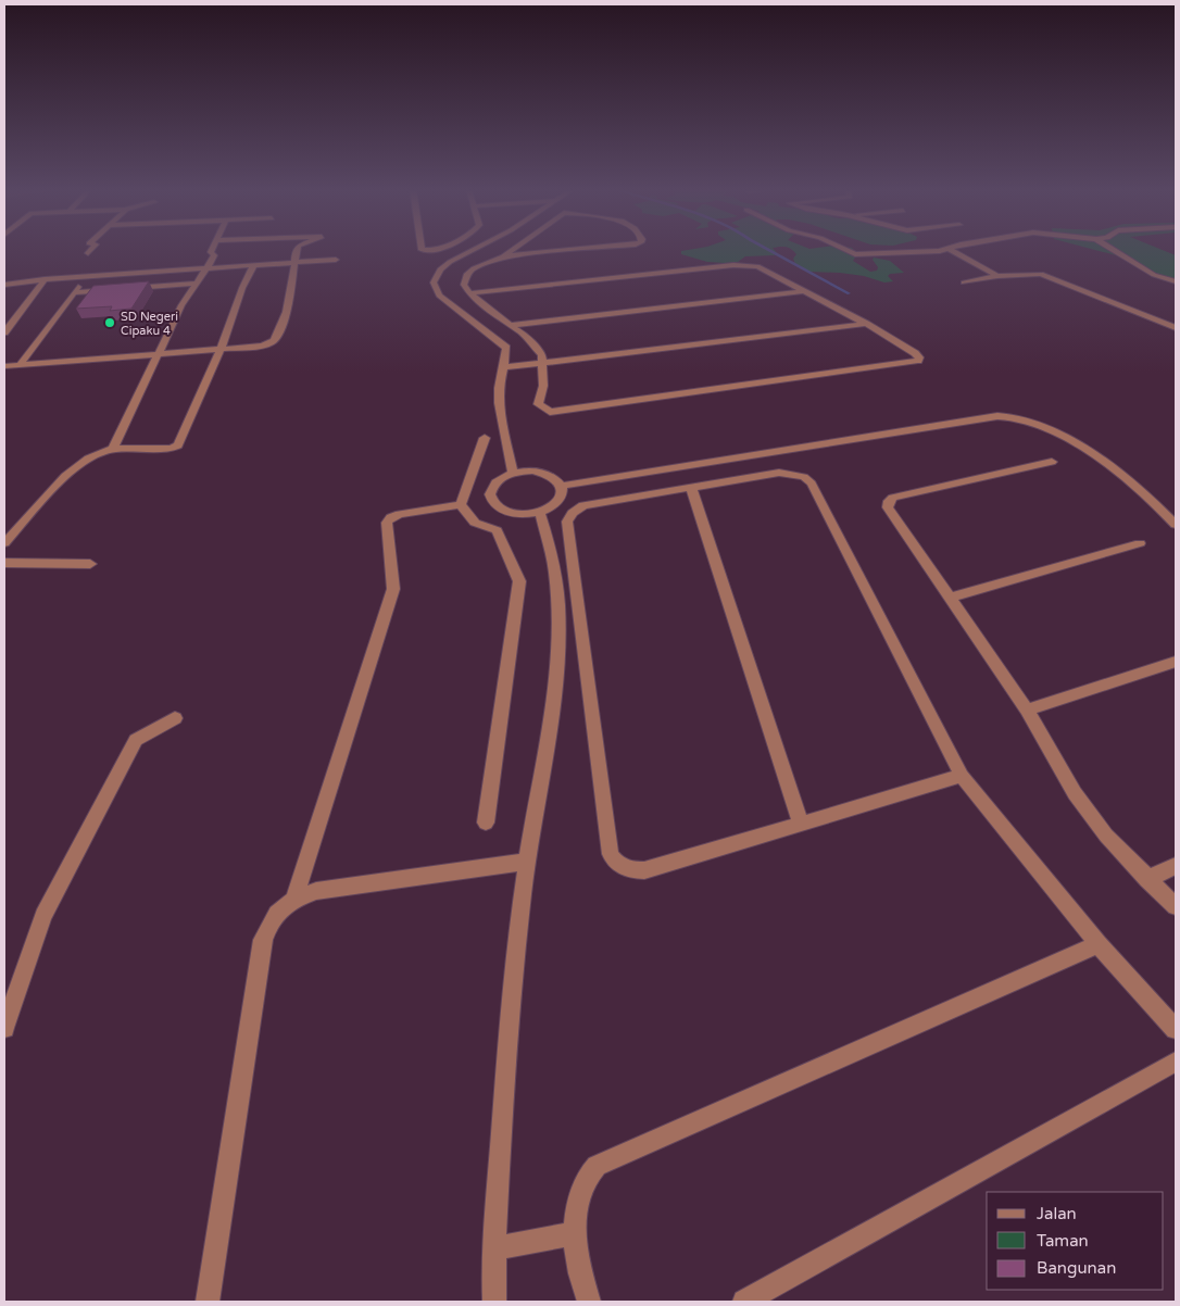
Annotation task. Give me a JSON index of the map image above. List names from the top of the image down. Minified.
{"places":["SD Negeri Cipaku 4"],"legend":["Jalan","Taman","Bangunan"]}
